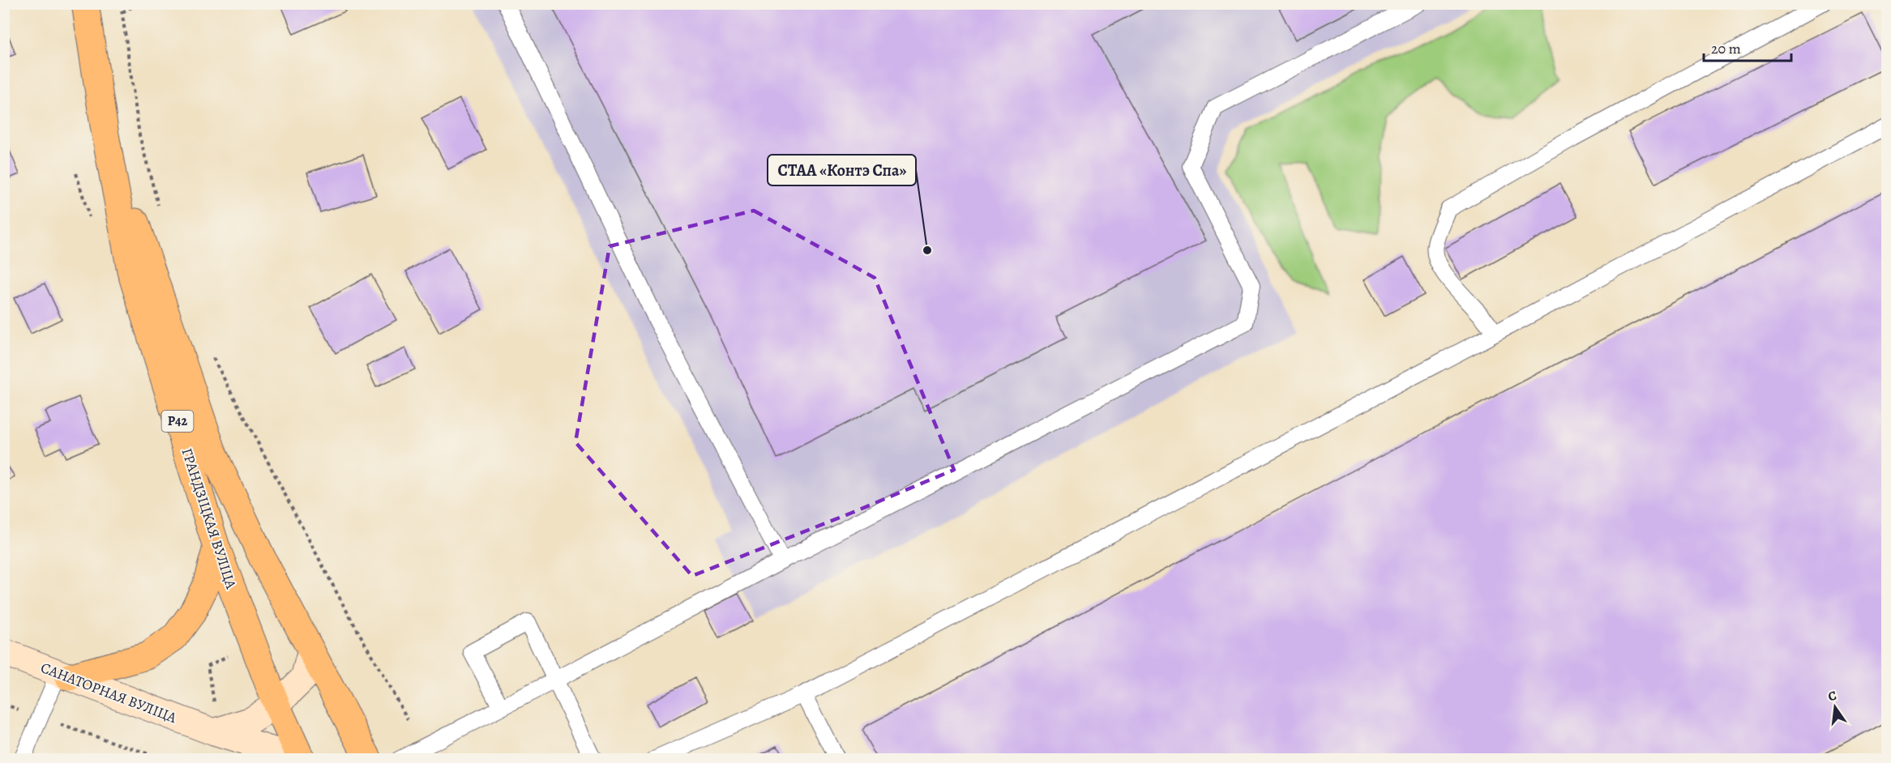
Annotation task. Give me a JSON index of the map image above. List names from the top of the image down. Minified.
{"streets":{"main road":["Р42","ГРАНДЗІЦКАЯ ВУЛІЦА"],"street":["САНАТОРНАЯ ВУЛІЦА"]},"crossings":[["Р42","ГРАНДЗІЦКАЯ ВУЛІЦА"]],"places":["СТАА «Контэ Спа»"],"scale_bar":"20 m","north":"top"}
